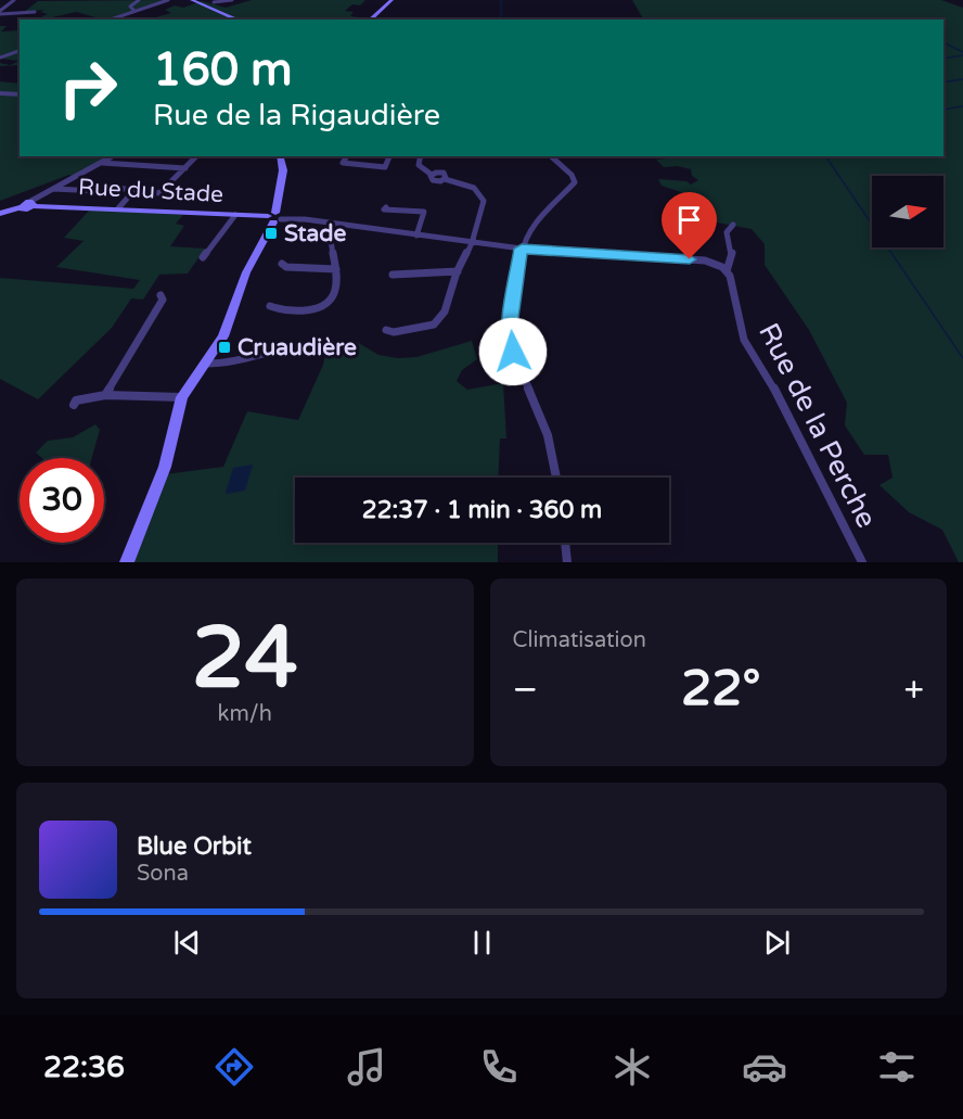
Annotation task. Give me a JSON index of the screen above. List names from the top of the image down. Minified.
{"streets":{"main road":["Rue du Stade"],"street":["Rue de la Perche"]},"places":{"transit":["Stade","Cruaudière"]},"north":"right","page":{"turn":["160 m","Rue de la Rigaudière"],"limit":"30","trip":"22:37 · 1 min · 360 m","tile":[["24","km/h"],"Climatisation"],"heat":["−","22°","+"],"song":["Blue Orbit","Sona"],"tabs":"22:36"}}
